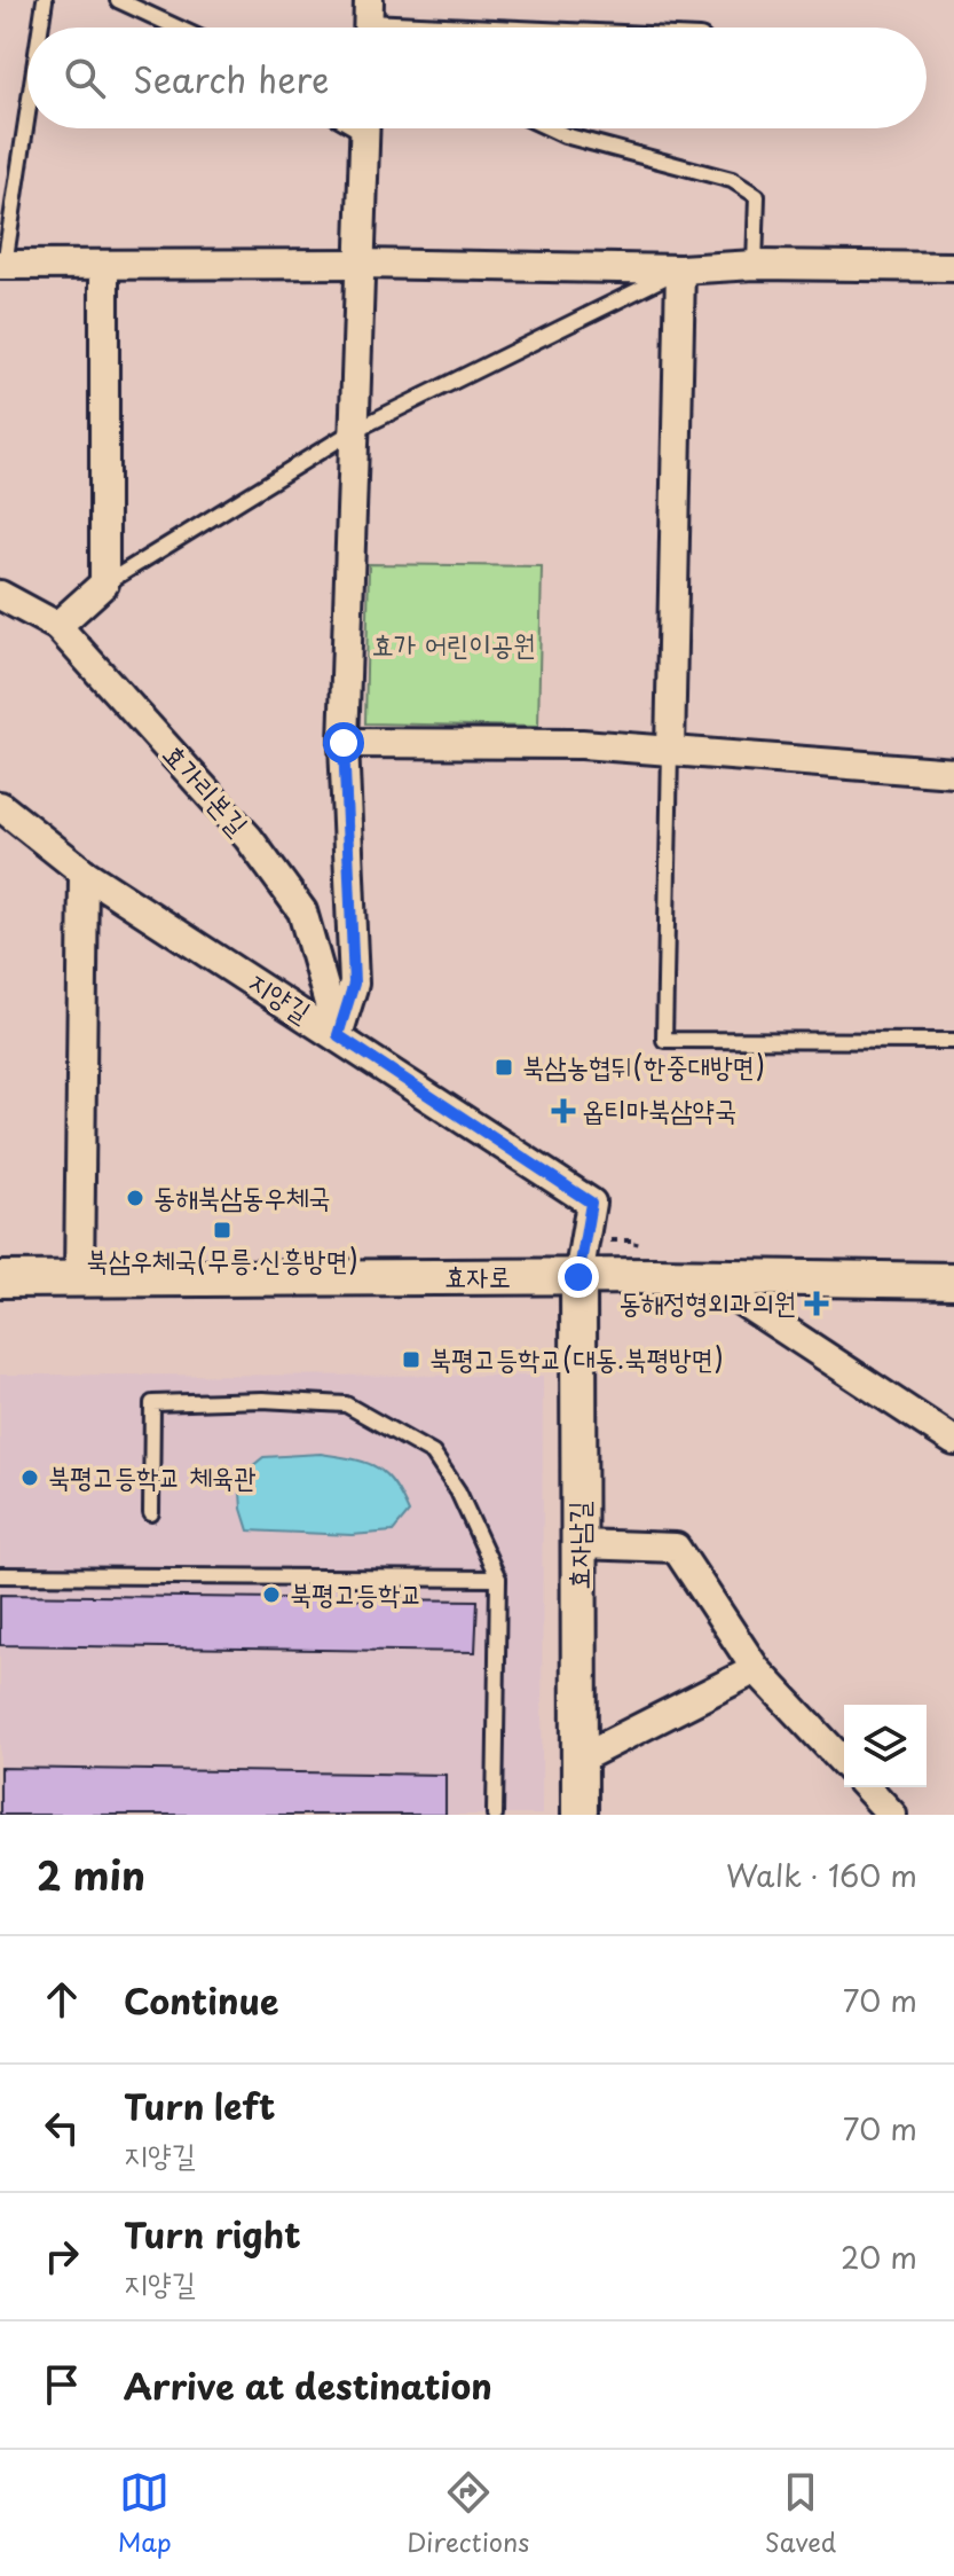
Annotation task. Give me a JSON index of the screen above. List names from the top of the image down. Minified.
{"streets":{"street":["효가리본길","지양길","효자로","효자남길"]},"crossings":[["효가리본길","지양길"],["지양길","효자로"],["지양길","효자남길"],["효자로","효자남길"]],"parks":["효가 어린이공원"],"places":{"transit":["북삼농협뒤(한중대방면)","북삼우체국(무릉.신흥방면)","북평고등학교(대동.북평방면)"],"health":["옵티마북삼약국","동해정형외과의원"],"other":["동해북삼동우체국","북평고등학교 체육관","북평고등학교"]},"page":{"search":"Search here","heading":["2 min","Walk · 160 m"],"list":[["Continue","70 m"],["Turn left","지양길","70 m"],["Turn right","지양길","20 m"],"Arrive at destination"],"nav":["Map","Directions","Saved"]}}
